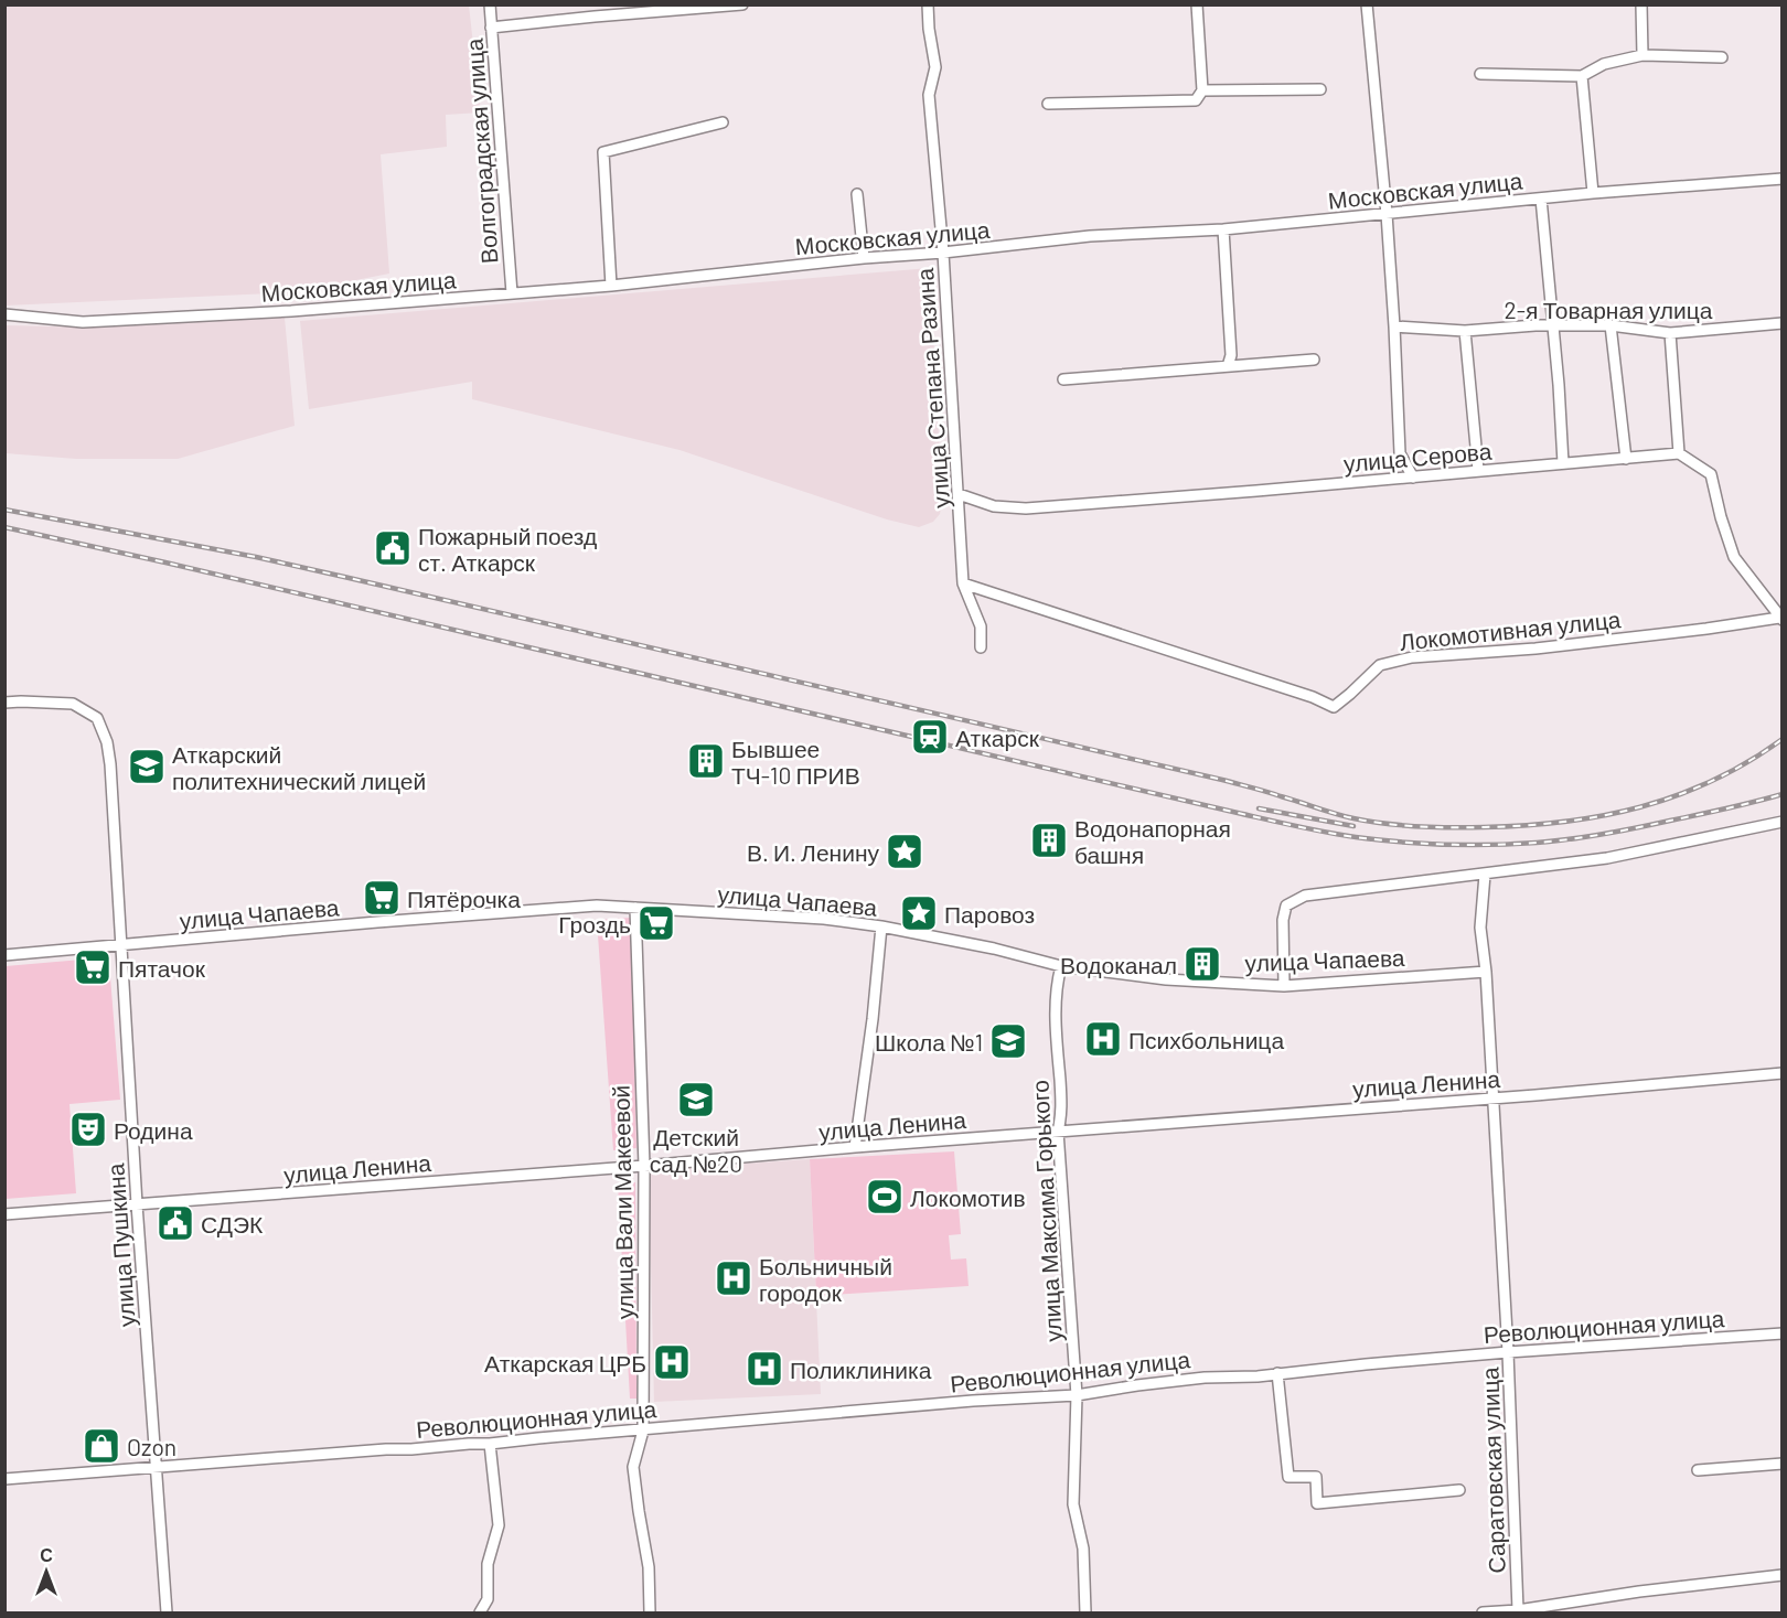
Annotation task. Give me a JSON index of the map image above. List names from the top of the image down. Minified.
{"streets":{"street":["Волгоградская улица","Московская улица","2-я Товарная улица","улица Степана Разина","улица Серова","Локомотивная улица","улица Чапаева","улица Ленина","улица Вали Макеевой","улица Максима Горького","улица Пушкина","Революционная улица","Саратовская улица"]},"crossings":[["Волгоградская улица","Московская улица"],["Московская улица","улица Степана Разина"],["улица Степана Разина","улица Серова"],["улица Степана Разина","Локомотивная улица"],["улица Чапаева","улица Вали Макеевой"],["улица Чапаева","улица Максима Горького"],["улица Чапаева","улица Пушкина"],["улица Чапаева","Саратовская улица"],["улица Ленина","улица Вали Макеевой"],["улица Ленина","улица Максима Горького"],["улица Ленина","улица Пушкина"],["улица Ленина","Саратовская улица"],["улица Вали Макеевой","Революционная улица"],["улица Максима Горького","Революционная улица"],["улица Пушкина","Революционная улица"],["Революционная улица","Саратовская улица"]],"places":{"public building":["Пожарный поезд ст. Аткарск","СДЭК"],"station":["Аткарск"],"building":["Бывшее ТЧ-10 ПРИВ","Водонапорная башня","Водоканал"],"school or university":["Аткарский политехнический лицей","Школа №1","Детский сад №20"],"place":["В. И. Ленину","Паровоз"],"supermarket":["Пятёрочка","Гроздь","Пятачок"],"hospital":["Психбольница","Больничный городок","Аткарская ЦРБ","Поликлиника"],"theatre":["Родина"],"sports":["Локомотив"],"shop":["Ozon"]},"north":"top"}
